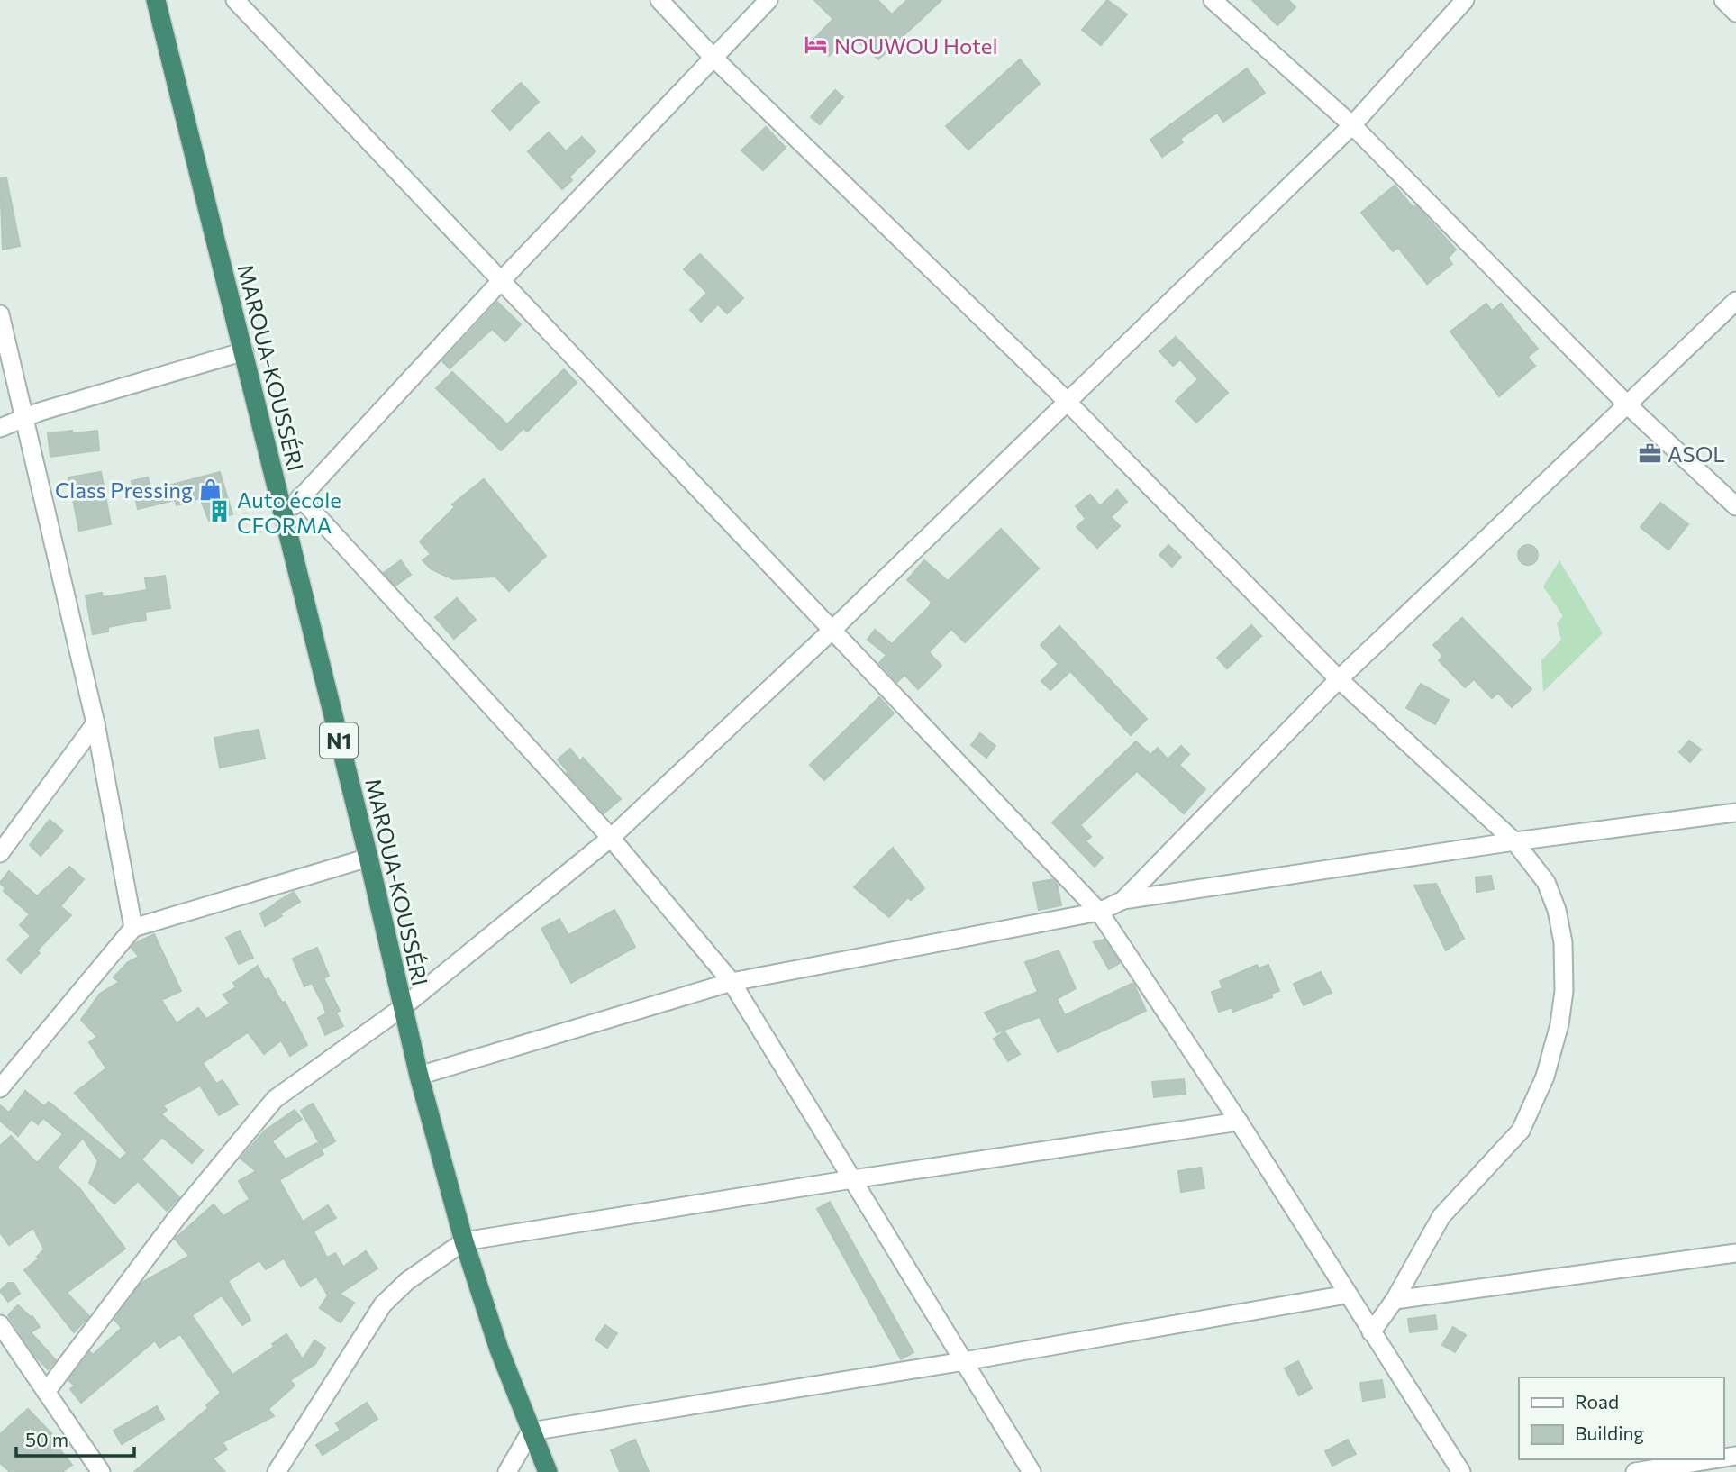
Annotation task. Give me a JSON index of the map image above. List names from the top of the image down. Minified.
{"streets":{"highway":["MAROUA-KOUSSÉRI","N1"]},"places":{"hotel":["NOUWOU Hotel"],"office":["ASOL"],"shop":["Class Pressing"],"building":["Auto école CFORMA"]},"legend":["Road","Building"],"scale_bar":"50 m"}
